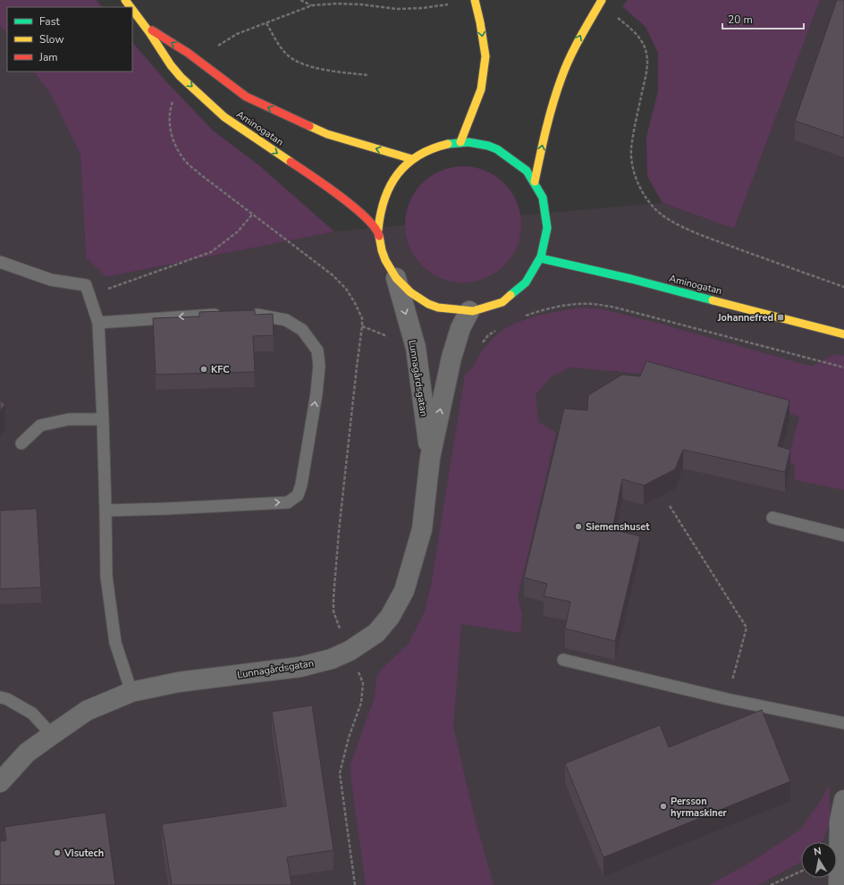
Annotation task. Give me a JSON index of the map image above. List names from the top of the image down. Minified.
{"streets":{"main road":["Aminogatan"],"street":["Lunnagårdsgatan"]},"places":{"transit":["Johannefred"],"other":["KFC","Siemenshuset","Persson hyrmaskiner","Visutech"]},"legend":["Fast","Slow","Jam"],"scale_bar":"20 m","north":"top"}
